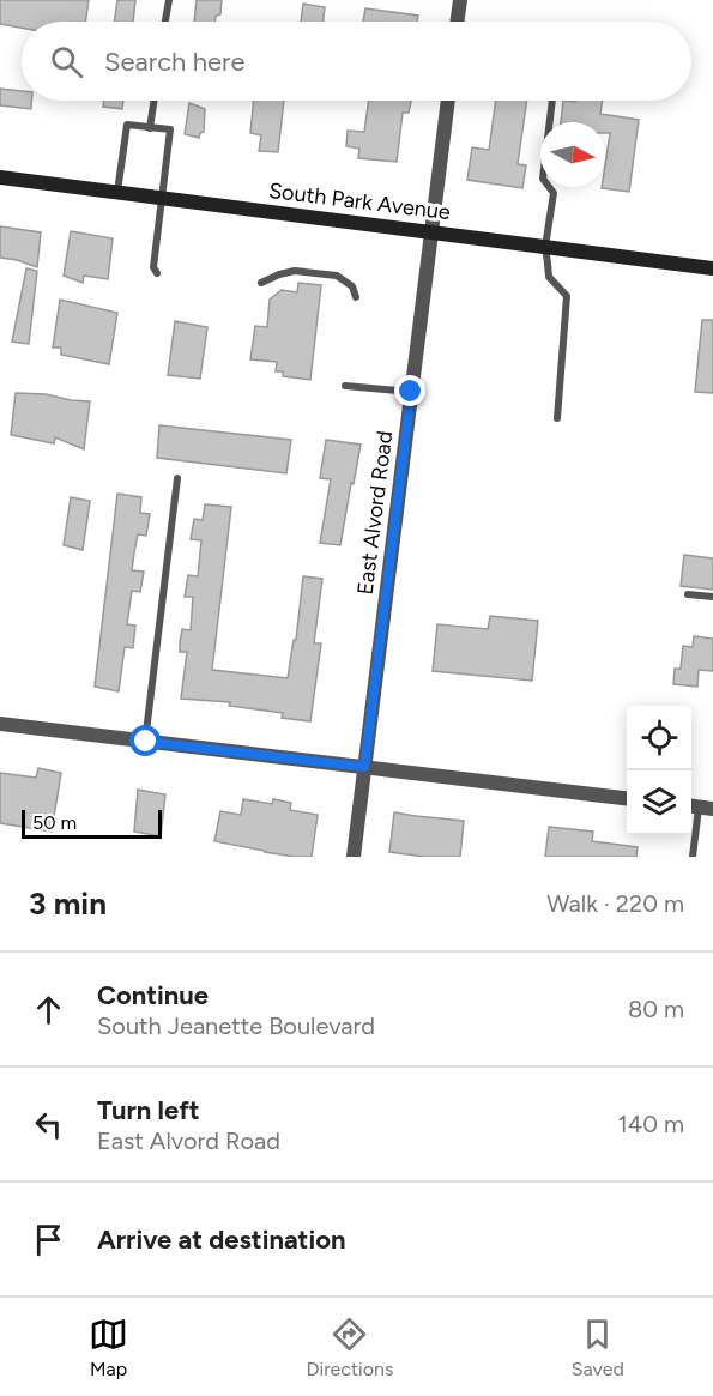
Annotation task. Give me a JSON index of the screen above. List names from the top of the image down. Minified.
{"streets":{"main road":["South Park Avenue"],"street":["East Alvord Road"]},"crossings":[["South Park Avenue","East Alvord Road"]],"scale_bar":"50 m","north":"right","page":{"search":"Search here","scale":"50 m","heading":["3 min","Walk · 220 m"],"list":[["Continue","South Jeanette Boulevard","80 m"],["Turn left","East Alvord Road","140 m"],"Arrive at destination"],"nav":["Map","Directions","Saved"]}}
